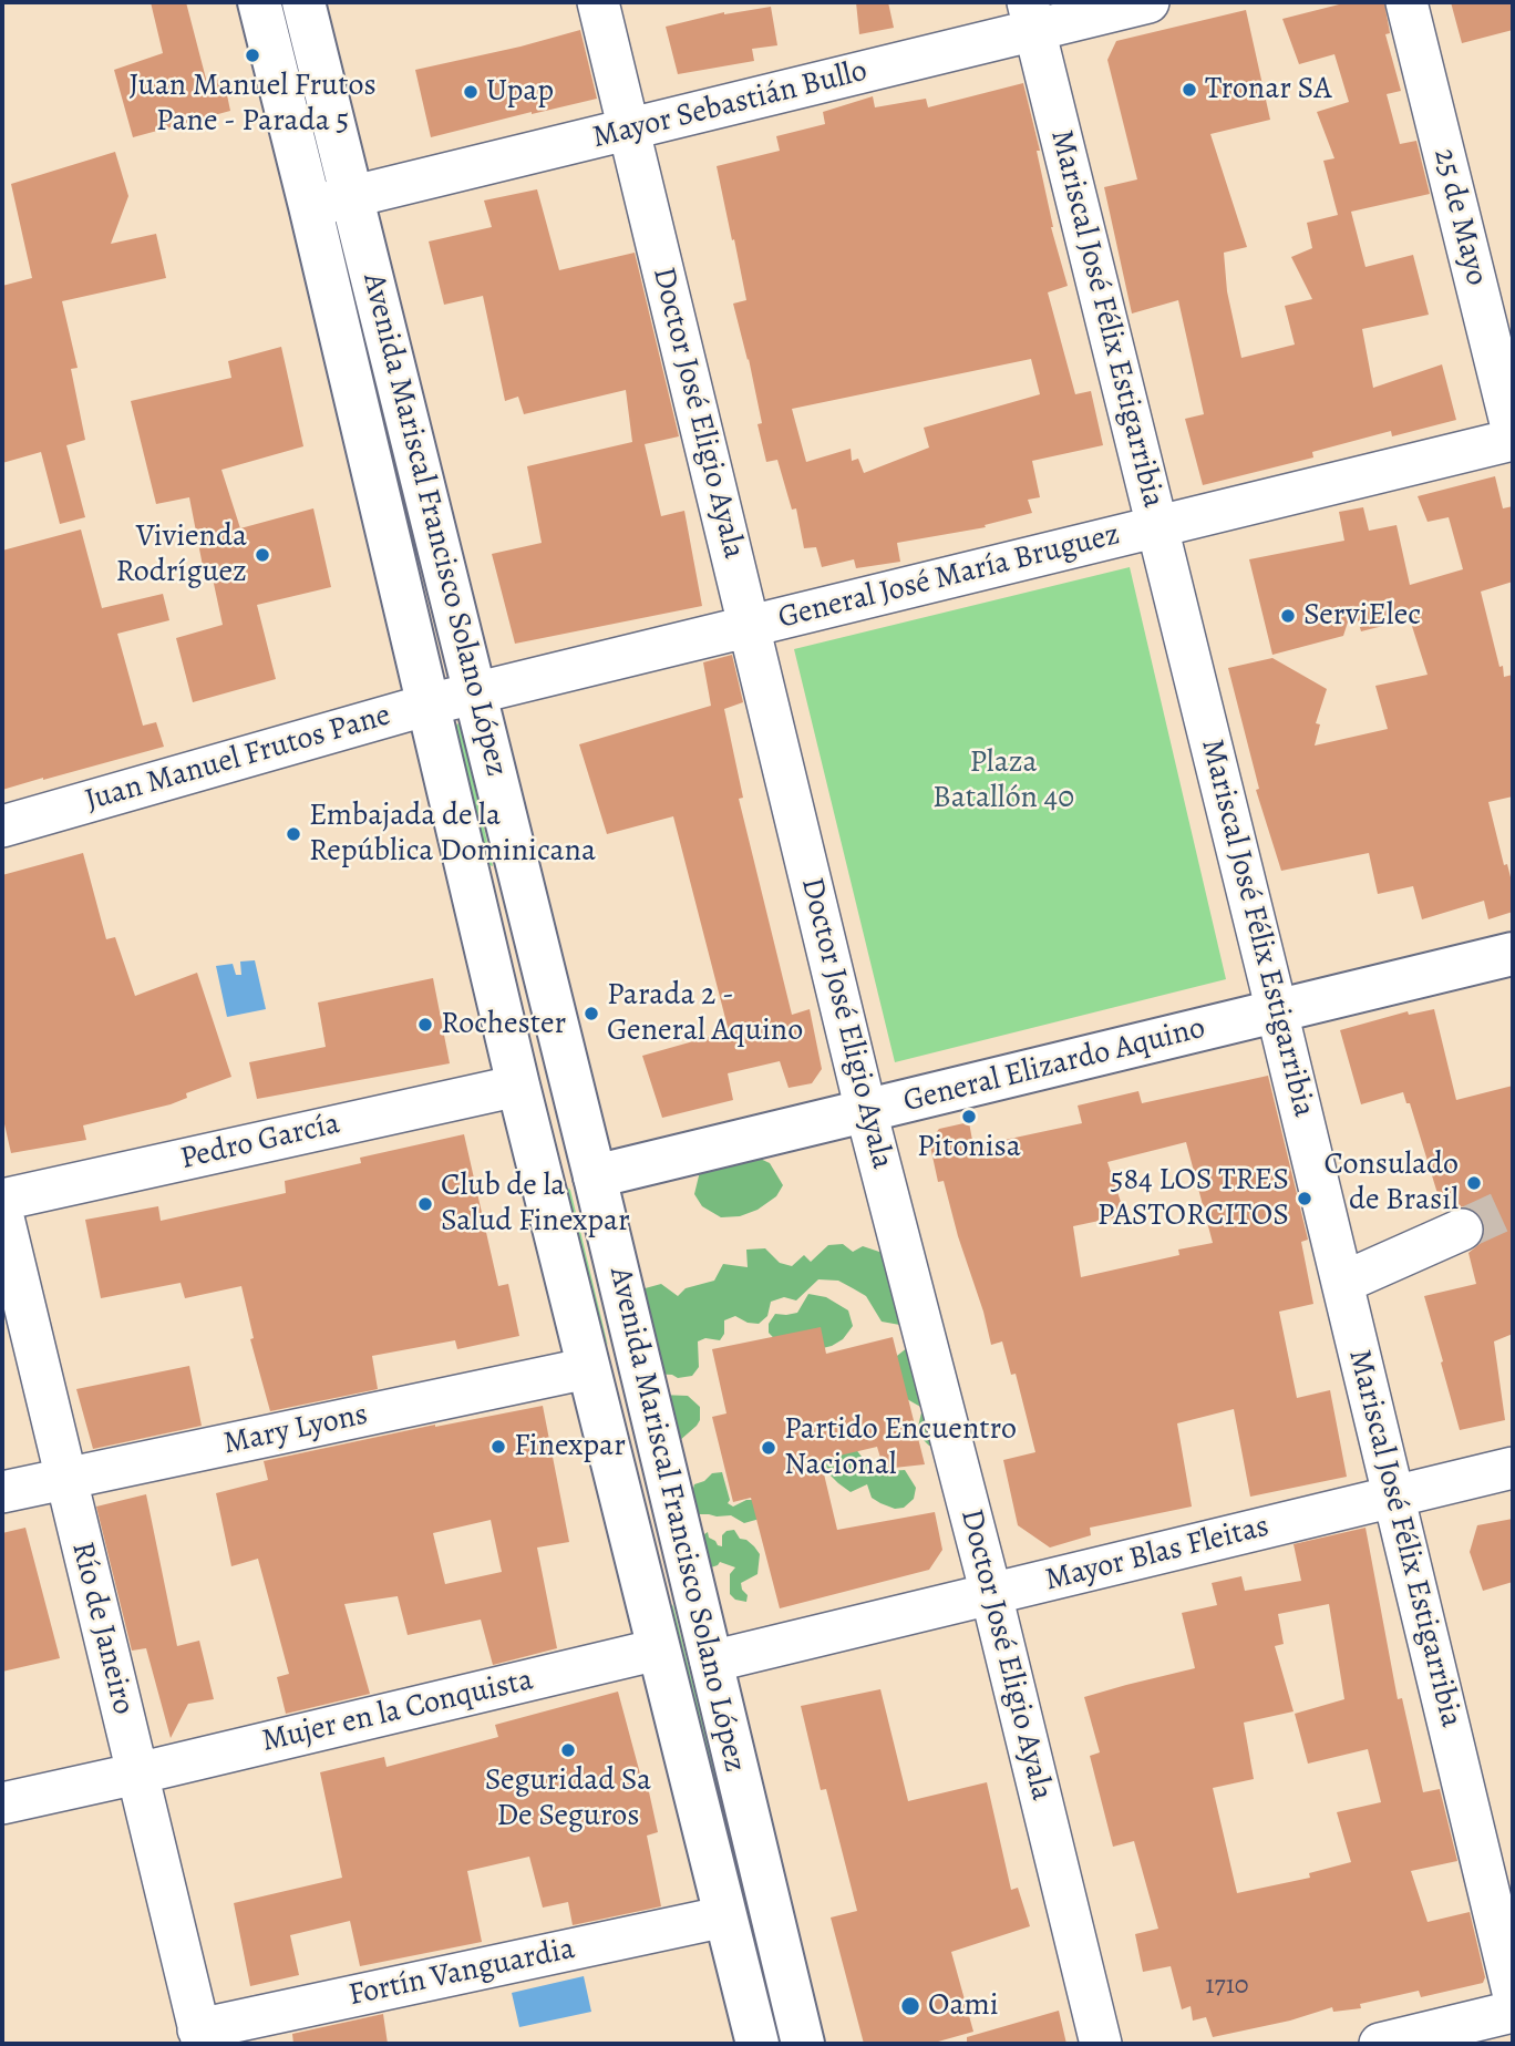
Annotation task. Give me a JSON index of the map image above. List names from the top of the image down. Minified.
{"streets":{"main road":["Avenida Mariscal Francisco Solano López","General Elizardo Aquino"],"street":["Mayor Sebastián Bullo","25 de Mayo","Mariscal José Félix Estigarribia","Doctor José Eligio Ayala","General José María Bruguez","Juan Manuel Frutos Pane","Pedro García","Mary Lyons","Mayor Blas Fleitas","Río de Janeiro","Mujer en la Conquista","Fortín Vanguardia"]},"crossings":[["Mayor Sebastián Bullo","Mariscal José Félix Estigarribia"],["Mayor Sebastián Bullo","Doctor José Eligio Ayala"],["Mayor Sebastián Bullo","Avenida Mariscal Francisco Solano López"],["Mariscal José Félix Estigarribia","General José María Bruguez"],["Mariscal José Félix Estigarribia","General Elizardo Aquino"],["Mariscal José Félix Estigarribia","Mayor Blas Fleitas"],["Doctor José Eligio Ayala","General José María Bruguez"],["Doctor José Eligio Ayala","General Elizardo Aquino"],["Doctor José Eligio Ayala","Mayor Blas Fleitas"],["Avenida Mariscal Francisco Solano López","General José María Bruguez"],["Avenida Mariscal Francisco Solano López","Juan Manuel Frutos Pane"],["Avenida Mariscal Francisco Solano López","General Elizardo Aquino"],["Avenida Mariscal Francisco Solano López","Pedro García"],["Avenida Mariscal Francisco Solano López","Mary Lyons"],["Avenida Mariscal Francisco Solano López","Mayor Blas Fleitas"],["Avenida Mariscal Francisco Solano López","Mujer en la Conquista"],["Avenida Mariscal Francisco Solano López","Fortín Vanguardia"],["General José María Bruguez","Juan Manuel Frutos Pane"],["Mary Lyons","Río de Janeiro"],["Río de Janeiro","Mujer en la Conquista"],["Río de Janeiro","Fortín Vanguardia"]],"parks":["Plaza Batallón 40"],"places":["Juan Manuel Frutos Pane - Parada 5","Tronar SA","Upap","Vivienda Rodríguez","ServiElec","Embajada de la República Dominicana","Parada 2 - General Aquino","Rochester","Pitonisa","Consulado de Brasil","584 LOS TRES PASTORCITOS","Club de la Salud Finexpar","Finexpar","Partido Encuentro Nacional","Seguridad Sa De Seguros","Oami"],"house_numbers":["1710"]}
